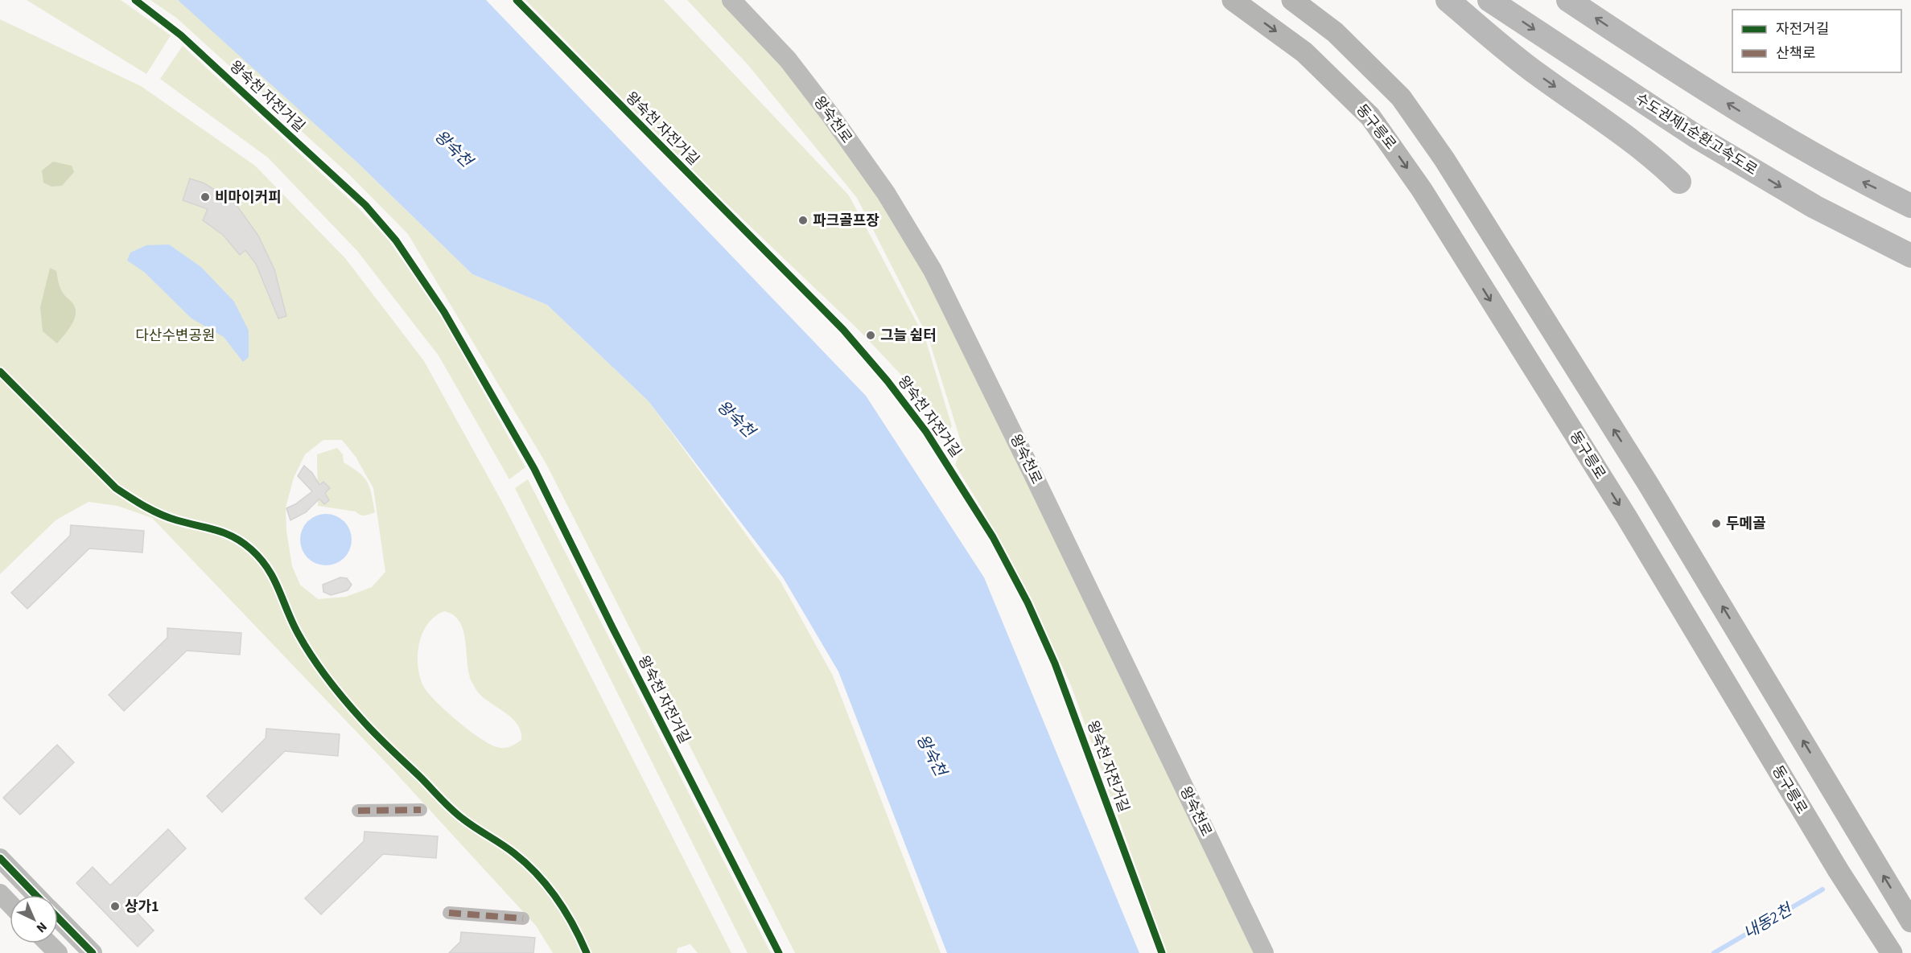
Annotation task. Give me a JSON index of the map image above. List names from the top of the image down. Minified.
{"streets":{"highway":["수도권제1순환고속도로"],"main road":["동구릉로"],"street":["왕숙천로"],"cycle path":["왕숙천 자전거길"]},"water":["왕숙천","내동2천"],"parks":["다산수변공원"],"places":["비마이커피","파크골프장","그늘 쉼터","두메골","상가1"],"legend":["자전거길","산책로"],"north":"bottom right"}
